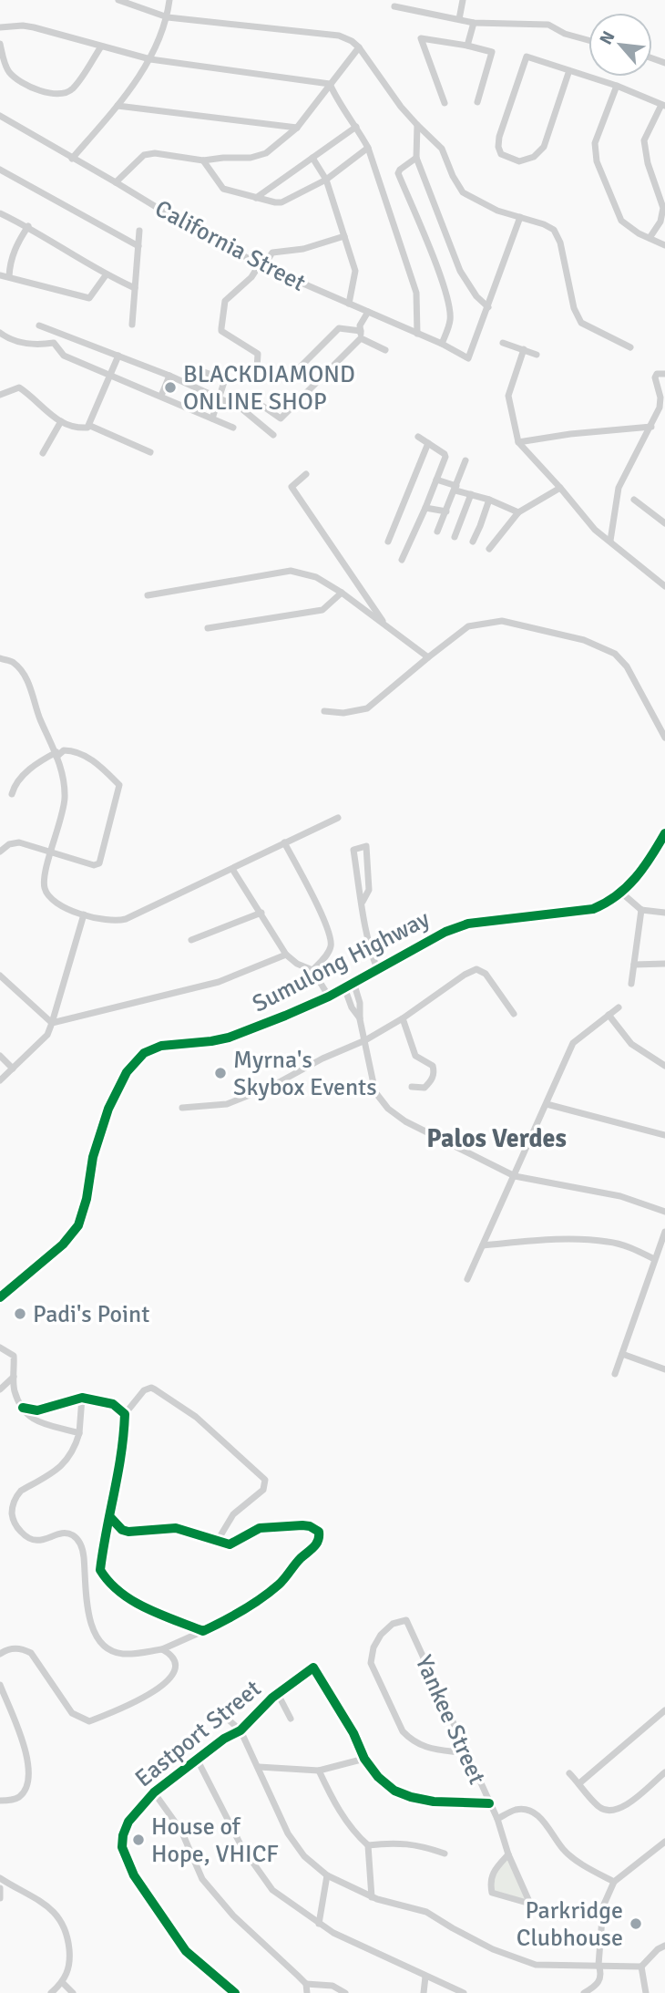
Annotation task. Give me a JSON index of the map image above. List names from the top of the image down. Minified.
{"streets":{"main road":["Sumulong Highway"],"street":["California Street","Yankee Street","Eastport Street"]},"districts":["Palos Verdes"],"places":["BLACKDIAMOND ONLINE SHOP","Myrna's Skybox Events","Padi's Point","House of Hope, VHICF","Parkridge Clubhouse"],"north":"top left"}
